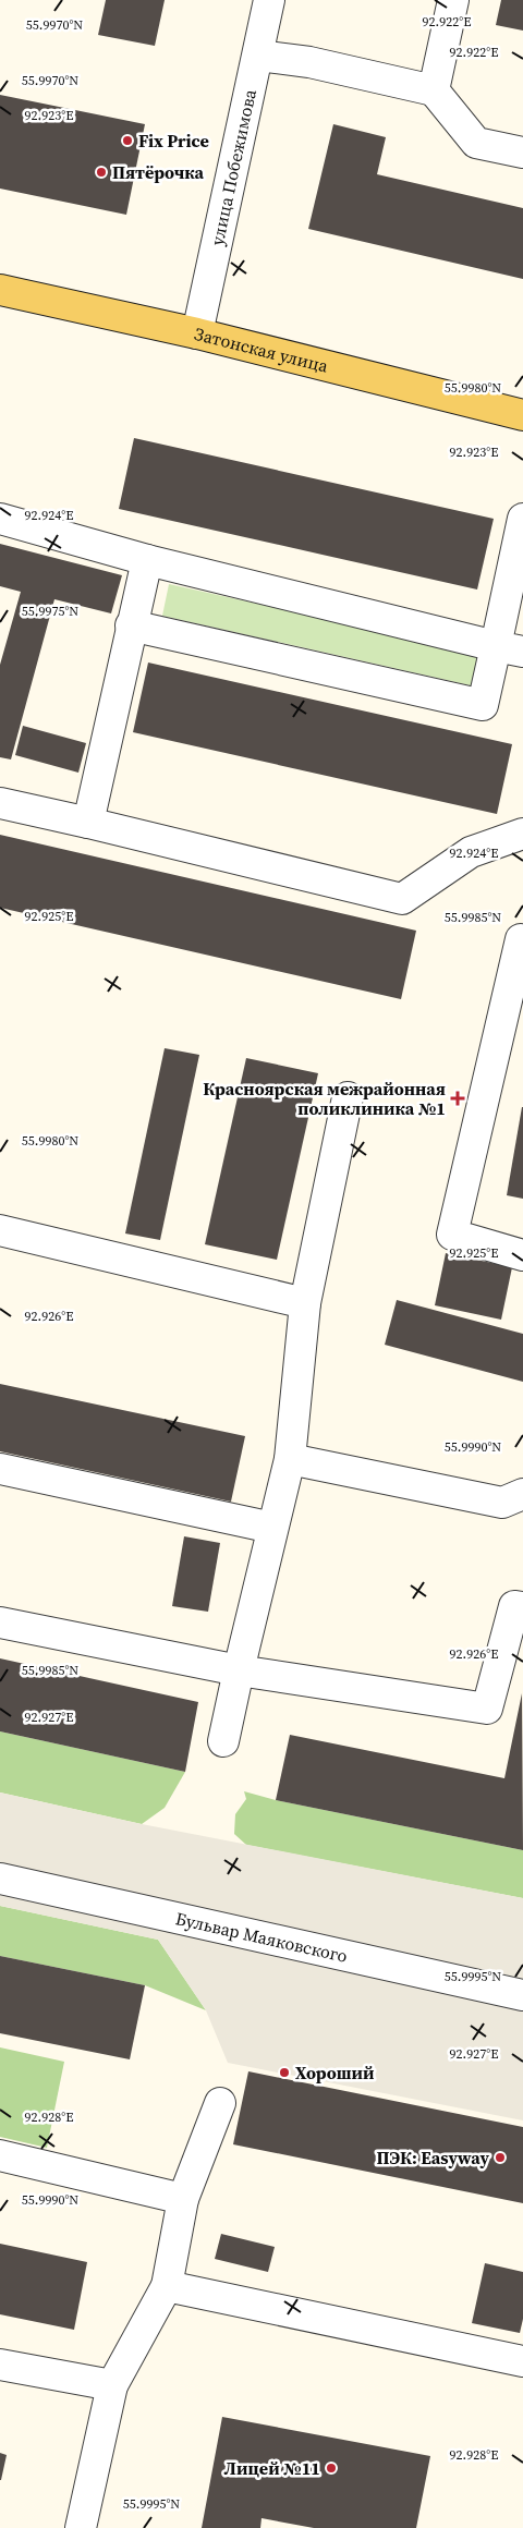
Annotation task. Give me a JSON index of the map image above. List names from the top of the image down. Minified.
{"streets":{"main road":["Затонская улица"],"street":["улица Побежимова","Бульвар Маяковского"]},"crossings":[["улица Побежимова","Затонская улица"]],"places":{"other":["Fix Price","Пятёрочка","Хороший","ПЭК: Easyway","Лицей №11"],"health":["Красноярская межрайонная поликлиника №1"]},"coordinates":["92.922°E","55.9970°N","92.923°E","55.9980°N","92.924°E","55.9975°N","92.925°E","55.9985°N","92.926°E","55.9990°N","92.927°E","55.9995°N","92.928°E"]}
